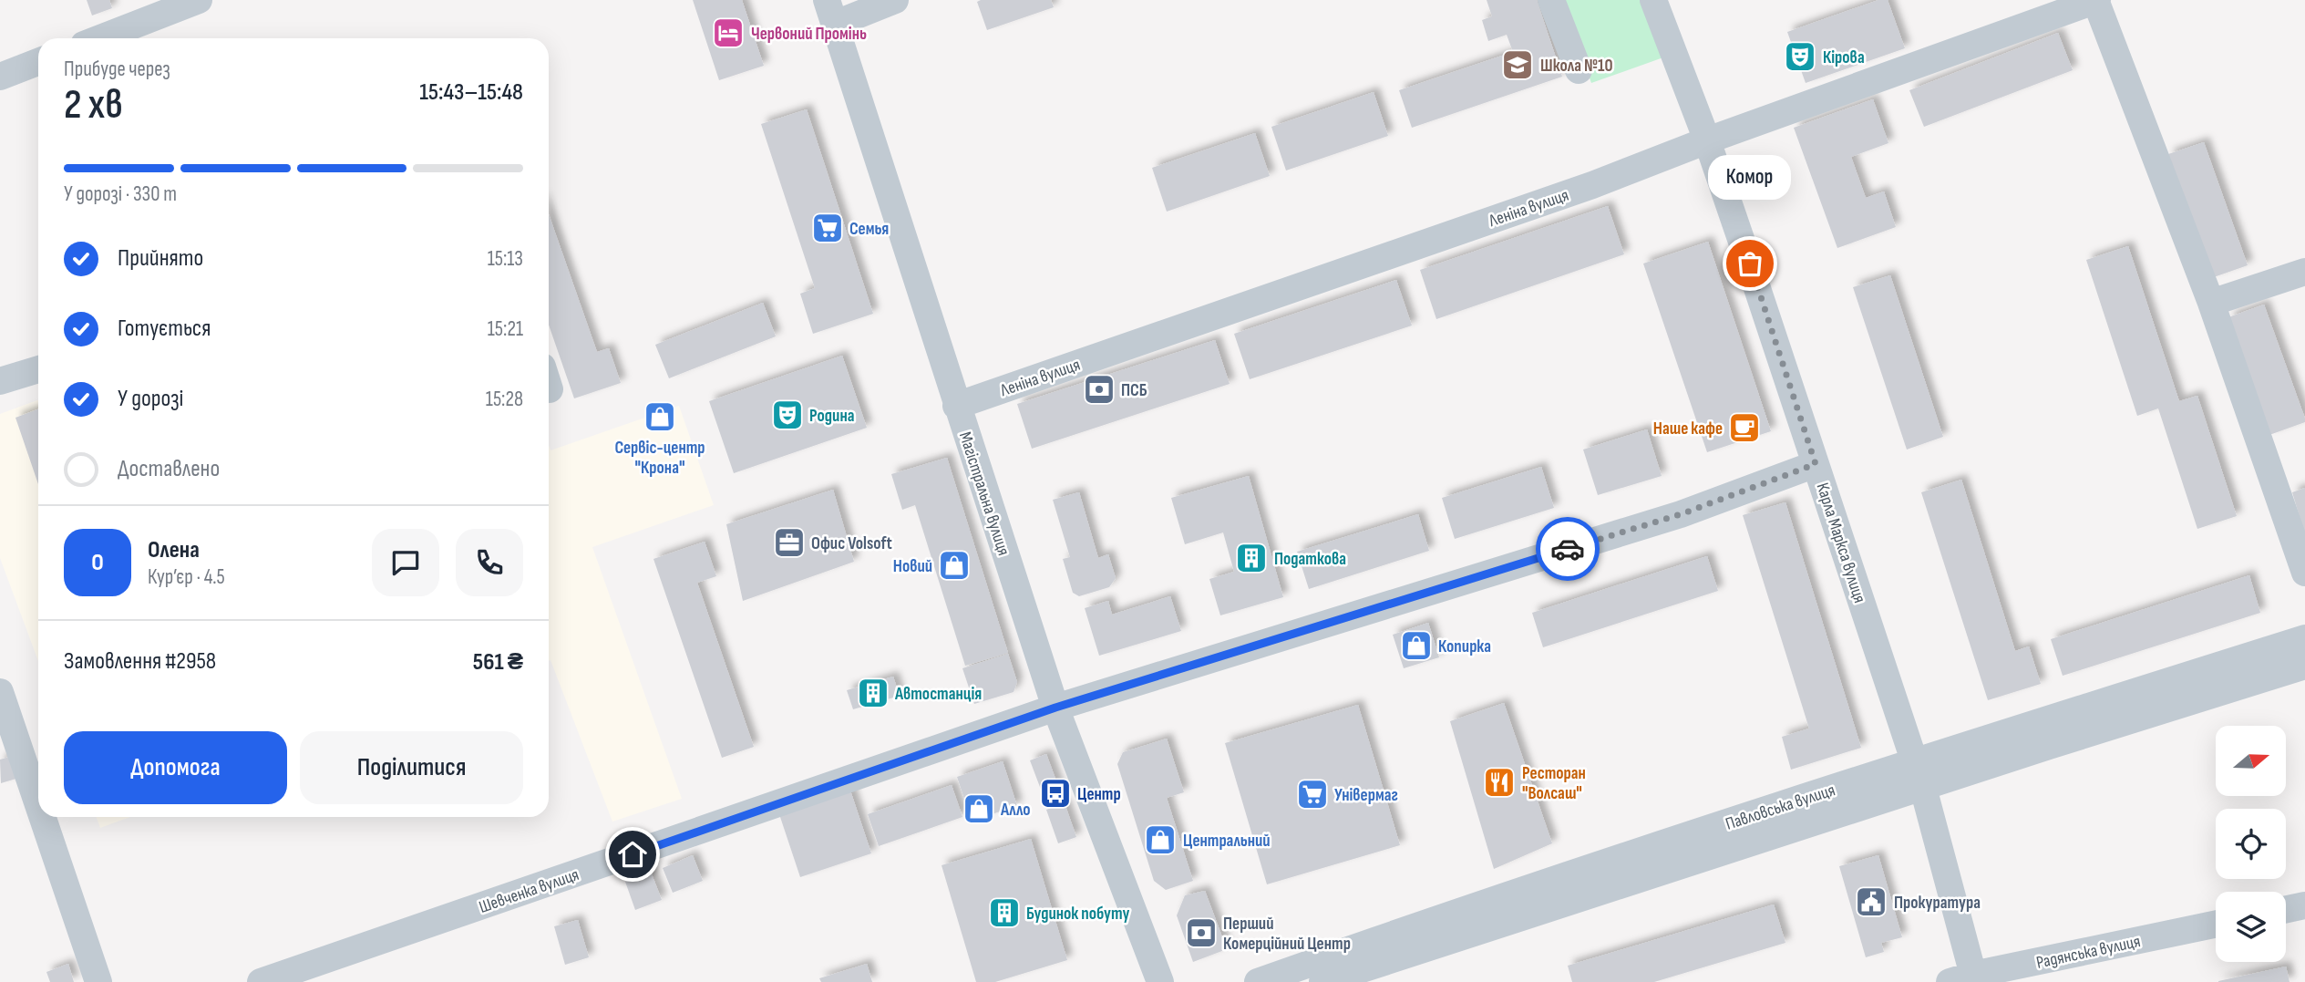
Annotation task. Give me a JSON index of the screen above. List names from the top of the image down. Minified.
{"streets":{"street":["Леніна вулиця","Магістральна вулиця","Карла Маркса вулиця","Павловська вулиця","Шевченка вулиця","Радянська вулиця"]},"crossings":[["Леніна вулиця","Магістральна вулиця"],["Леніна вулиця","Карла Маркса вулиця"],["Магістральна вулиця","Шевченка вулиця"],["Карла Маркса вулиця","Павловська вулиця"],["Карла Маркса вулиця","Шевченка вулиця"],["Карла Маркса вулиця","Радянська вулиця"]],"places":{"hotel":["Червоний Промінь"],"theatre":["Кірова","Родина"],"school or university":["Школа №10"],"supermarket":["Семья","Універмаг"],"other":["Комор"],"bank":["ПСБ","Перший Комерційний Центр"],"shop":["Сервіс-центр \"Крона\"","Новий","Копирка","Алло","Центральний"],"cafe":["Наше кафе"],"office":["Офис Volsoft"],"building":["Податкова","Автостанція","Будинок побуту"],"restaurant":["Ресторан \"Волсаш\""],"bus stop":["Центр"],"public building":["Прокуратура"]},"north":"right","page":{"heading":["2 хв","Прибуде через","15:43–15:48"],"panel":["Олена","Кур’єр · 4.5","Замовлення #2958","561 ₴"],"bar":"У дорозі · 330 m","bubble":"Комор","list":[["Прийнято","15:13"],["Готується","15:21"],["У дорозі","15:28"],"Доставлено"],"round":"О","buttons":["Допомога","Поділитися"]}}
